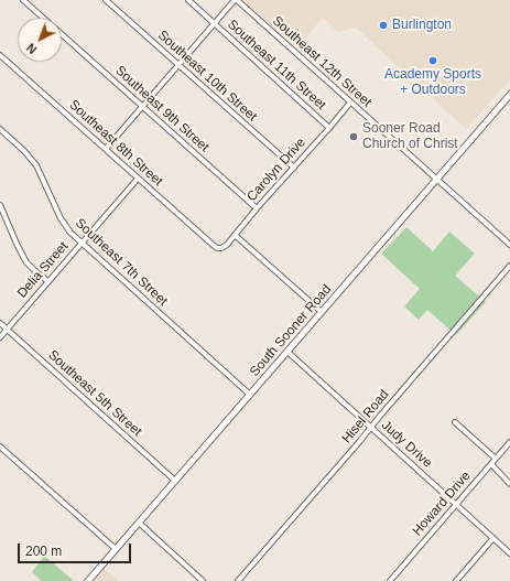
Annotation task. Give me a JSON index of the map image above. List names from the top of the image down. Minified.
{"streets":{"main road":["South Sooner Road"],"street":["Southeast 12th Street","Southeast 11th Street","Southeast 10th Street","Southeast 9th Street","Southeast 8th Street","Carolyn Drive","Southeast 7th Street","Delia Street","Southeast 5th Street","Hisel Road","Judy Drive","Howard Drive"]},"crossings":[["Southeast 12th Street","Carolyn Drive"],["Southeast 12th Street","South Sooner Road"],["Southeast 11th Street","Carolyn Drive"],["Southeast 10th Street","Carolyn Drive"],["Southeast 9th Street","Carolyn Drive"],["Southeast 8th Street","Carolyn Drive"],["Southeast 8th Street","Delia Street"],["Southeast 7th Street","Delia Street"],["Southeast 7th Street","South Sooner Road"],["Delia Street","Southeast 5th Street"],["South Sooner Road","Southeast 5th Street"],["South Sooner Road","Judy Drive"],["Hisel Road","Judy Drive"],["Judy Drive","Howard Drive"]],"places":["Burlington","Academy Sports + Outdoors","Sooner Road Church of Christ"],"scale_bar":"200 m","north":"bottom left"}
